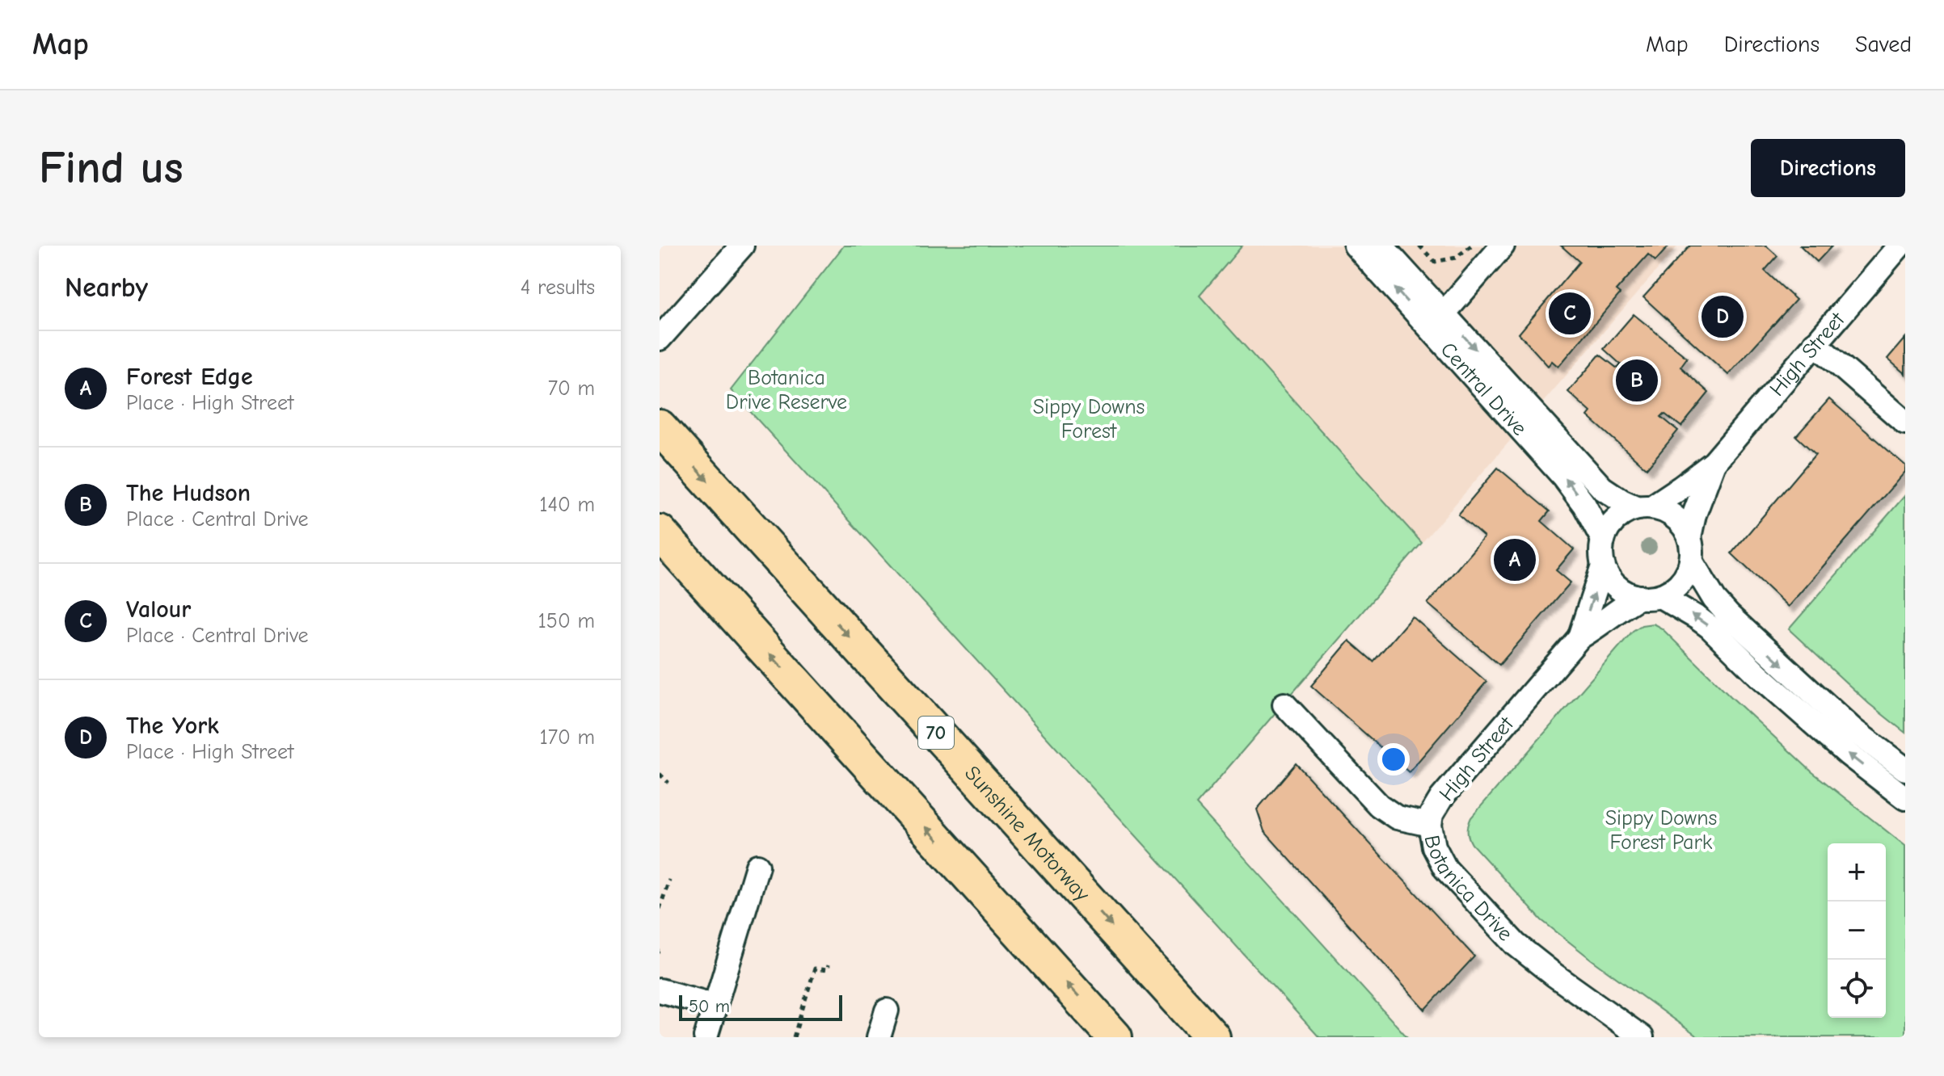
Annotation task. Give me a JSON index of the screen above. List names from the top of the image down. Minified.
{"streets":{"highway":["70","Sunshine Motorway"],"street":["High Street","Central Drive","Botanica Drive"]},"crossings":[["High Street","Central Drive"],["High Street","Botanica Drive"]],"parks":["Botanica Drive Reserve","Sippy Downs Forest","Sippy Downs Forest Park"],"scale_bar":"50 m","page":{"header":"Map","nav":["Map","Directions","Saved"],"buttons":"Directions","title":"Find us","heading":["Nearby","4 results"],"pins":["C","D","B","A"],"list":[{"mark":"A","name":"Forest Edge","note":"Place · High Street","value":"70 m"},{"mark":"B","name":"The Hudson","note":"Place · Central Drive","value":"140 m"},{"mark":"C","name":"Valour","note":"Place · Central Drive","value":"150 m"},{"mark":"D","name":"The York","note":"Place · High Street","value":"170 m"}],"map_buttons":["+","−"],"scale":"50 m"}}
